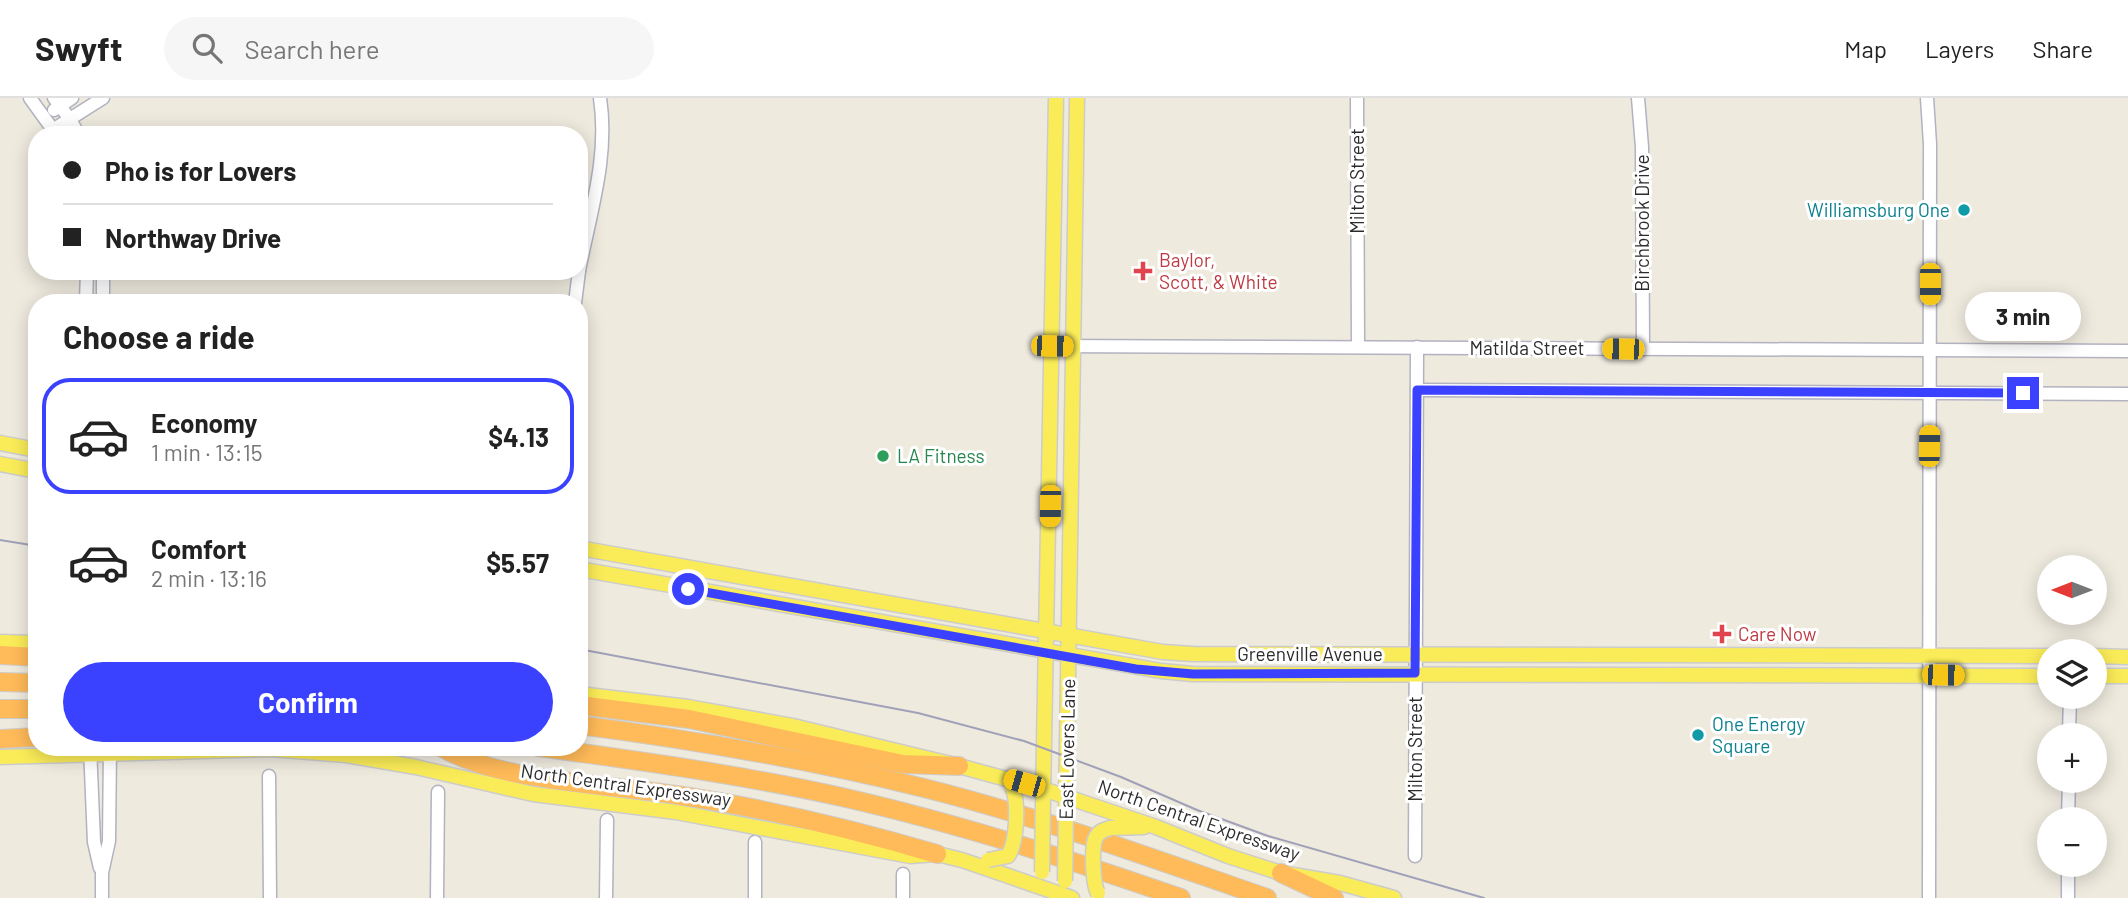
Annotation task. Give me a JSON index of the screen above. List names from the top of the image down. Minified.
{"streets":{"highway":["North Central Expressway"],"main road":["Greenville Avenue","East Lovers Lane"],"street":["Milton Street","Birchbrook Drive","Matilda Street"]},"crossings":[["Milton Street","Matilda Street"],["Milton Street","Greenville Avenue"],["Birchbrook Drive","Matilda Street"],["Matilda Street","East Lovers Lane"],["Greenville Avenue","East Lovers Lane"],["East Lovers Lane","North Central Expressway"]],"places":{"other":["Williamsburg One","LA Fitness","One Energy Square"],"health":["Baylor, Scott, & White","Care Now"]},"north":"left","page":{"header":"Swyft","search":"Search here","nav":["Map","Layers","Share"],"banner":["Pho is for Lovers","Northway Drive"],"bubble":"3 min","heading":"Choose a ride","list":[{"name":"Economy","note":"1 min · 13:15","value":"$4.13"},{"name":"Comfort","note":"2 min · 13:16","value":"$5.57"}],"map_buttons":["+","−"],"buttons":"Confirm"}}
